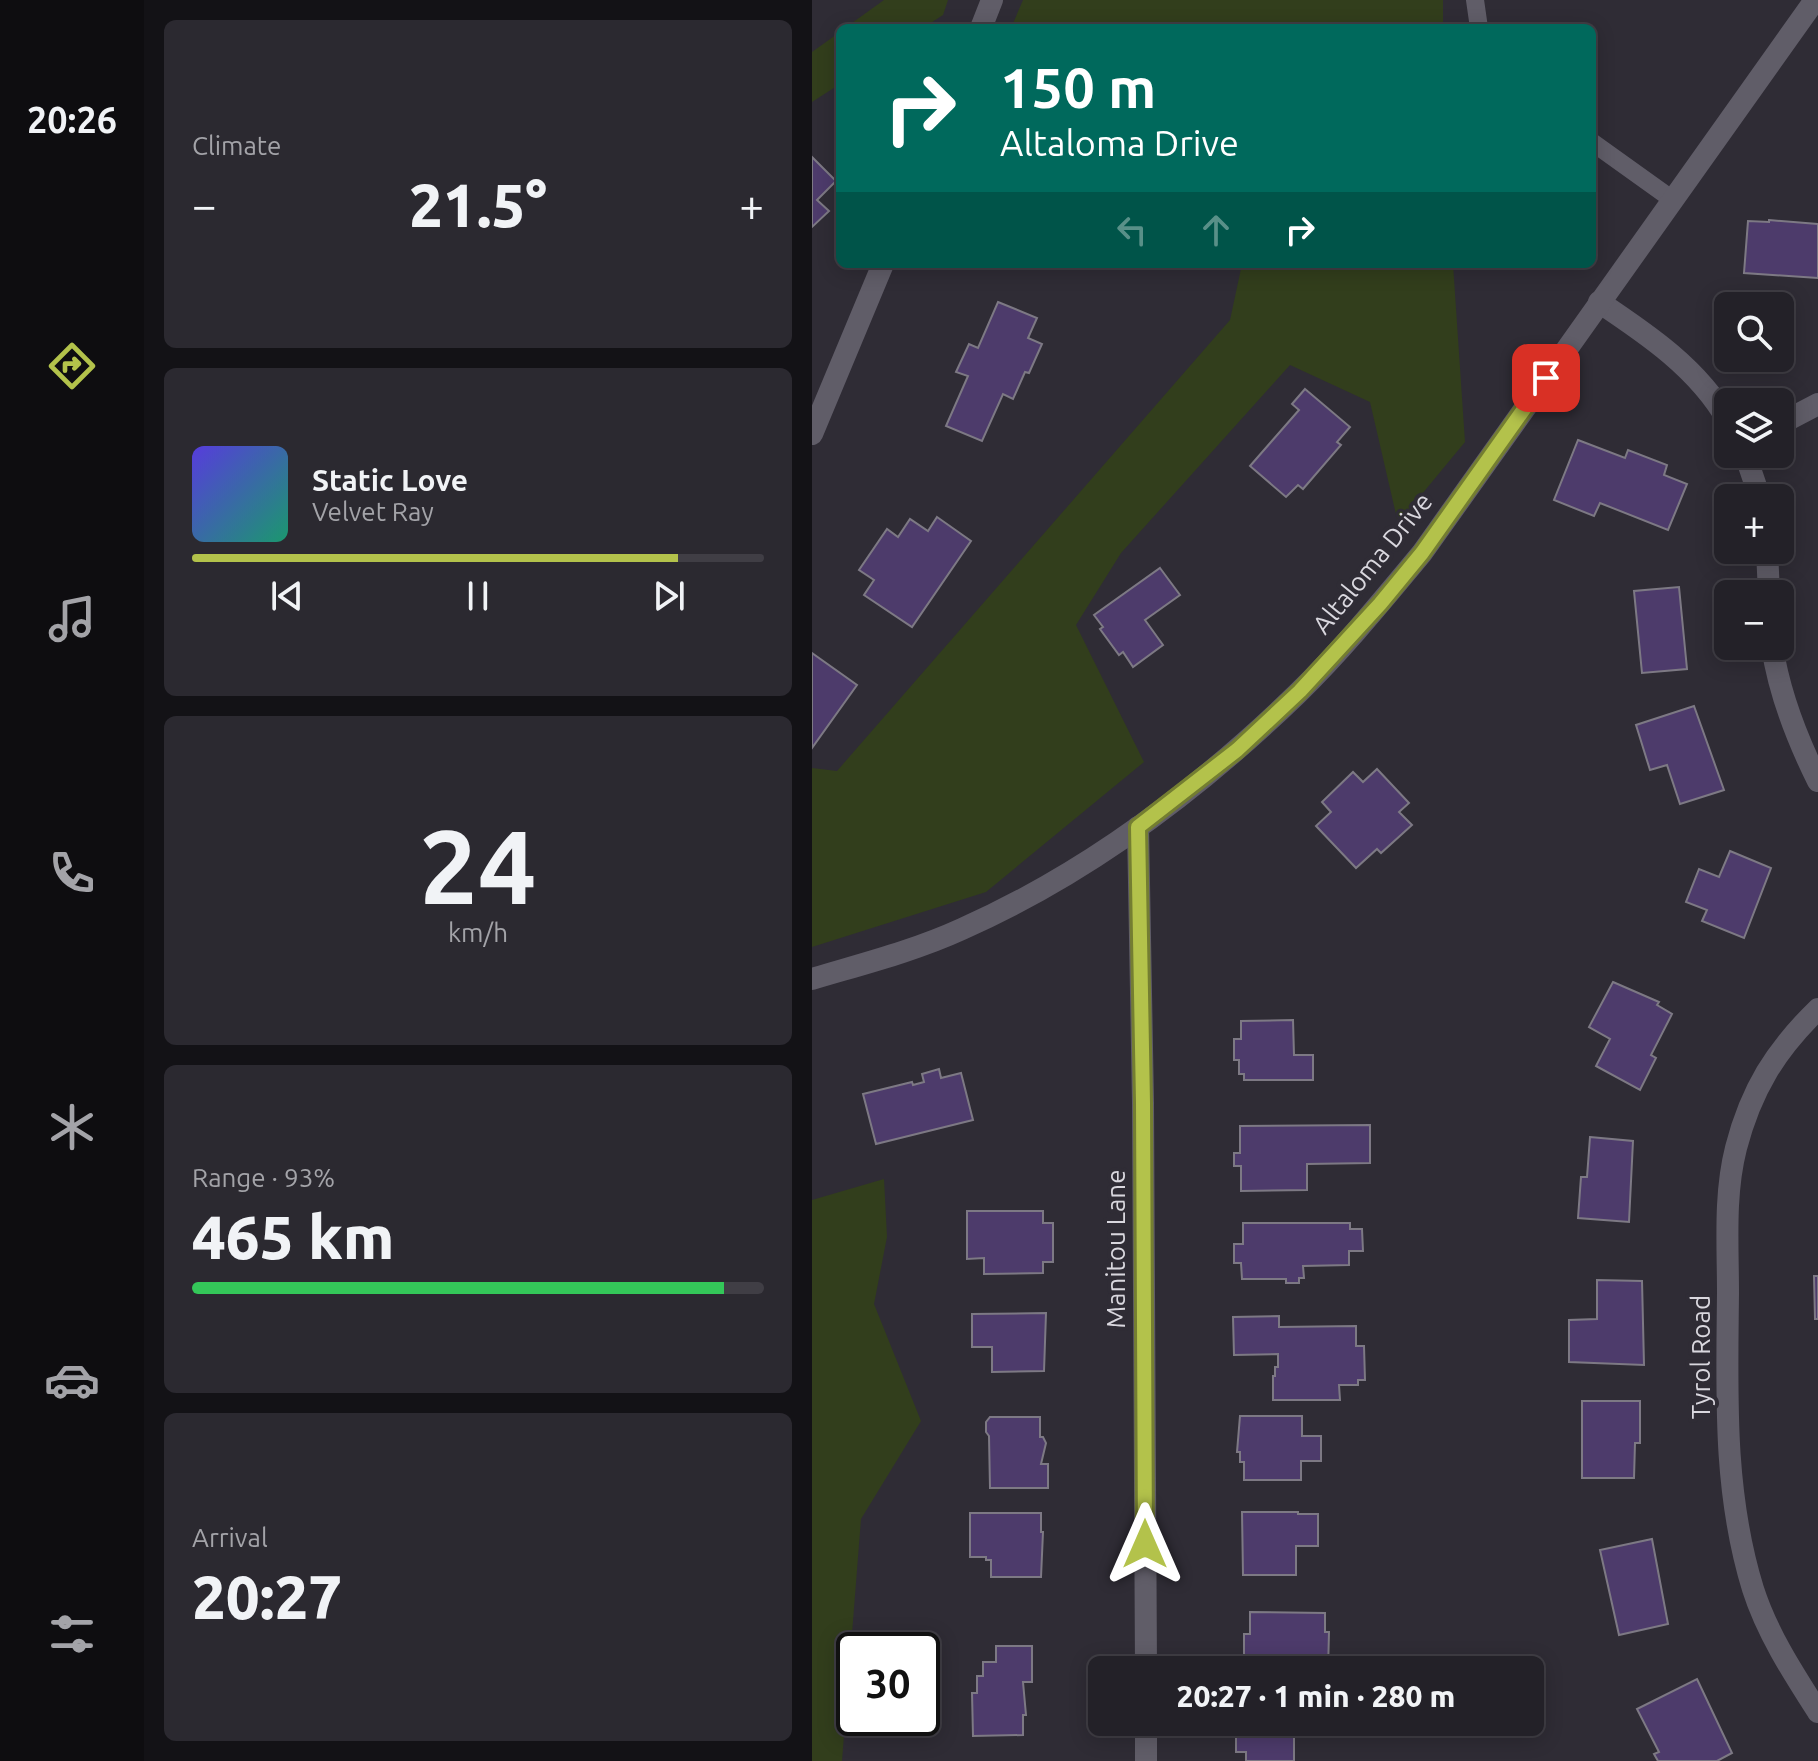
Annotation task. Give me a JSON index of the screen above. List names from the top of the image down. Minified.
{"streets":{"street":["Altaloma Drive","Manitou Lane","Tyrol Road"]},"crossings":[["Altaloma Drive","Manitou Lane"]],"page":{"tabs":"20:26","tile":["Climate",["24","km/h"],["Range · 93%","465 km"],["Arrival","20:27"]],"turn":["150 m","Altaloma Drive"],"heat":["−","21.5°","+"],"map_buttons":["+","−"],"song":["Static Love","Velvet Ray"],"limit":"30","trip":"20:27 · 1 min · 280 m"}}
